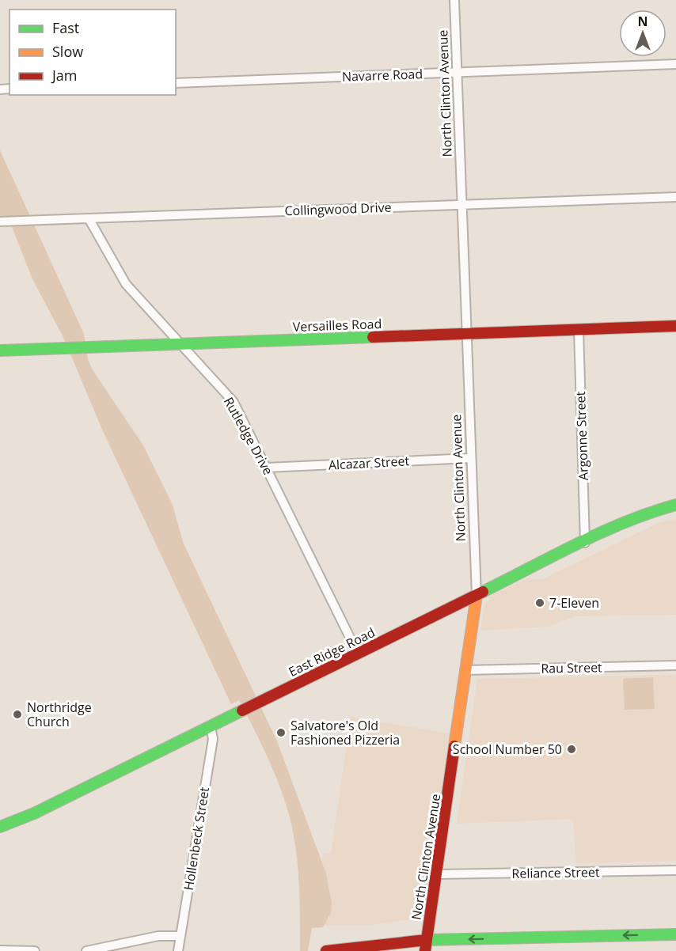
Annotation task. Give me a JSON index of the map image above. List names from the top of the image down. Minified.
{"streets":{"main road":["North Clinton Avenue","Versailles Road","East Ridge Road"],"street":["Navarre Road","Collingwood Drive","Rutledge Drive","Argonne Street","Alcazar Street","Rau Street","Hollenbeck Street","Reliance Street"]},"crossings":[["Navarre Road","North Clinton Avenue"],["North Clinton Avenue","Collingwood Drive"],["North Clinton Avenue","Versailles Road"],["North Clinton Avenue","Alcazar Street"],["North Clinton Avenue","East Ridge Road"],["North Clinton Avenue","Rau Street"],["North Clinton Avenue","Reliance Street"],["Collingwood Drive","Rutledge Drive"],["Versailles Road","Rutledge Drive"],["Versailles Road","Argonne Street"],["Rutledge Drive","Alcazar Street"],["Rutledge Drive","East Ridge Road"],["Argonne Street","East Ridge Road"],["East Ridge Road","Hollenbeck Street"]],"places":["7-Eleven","Northridge Church","Salvatore's Old Fashioned Pizzeria","School Number 50"],"legend":["Fast","Slow","Jam"],"north":"top"}
